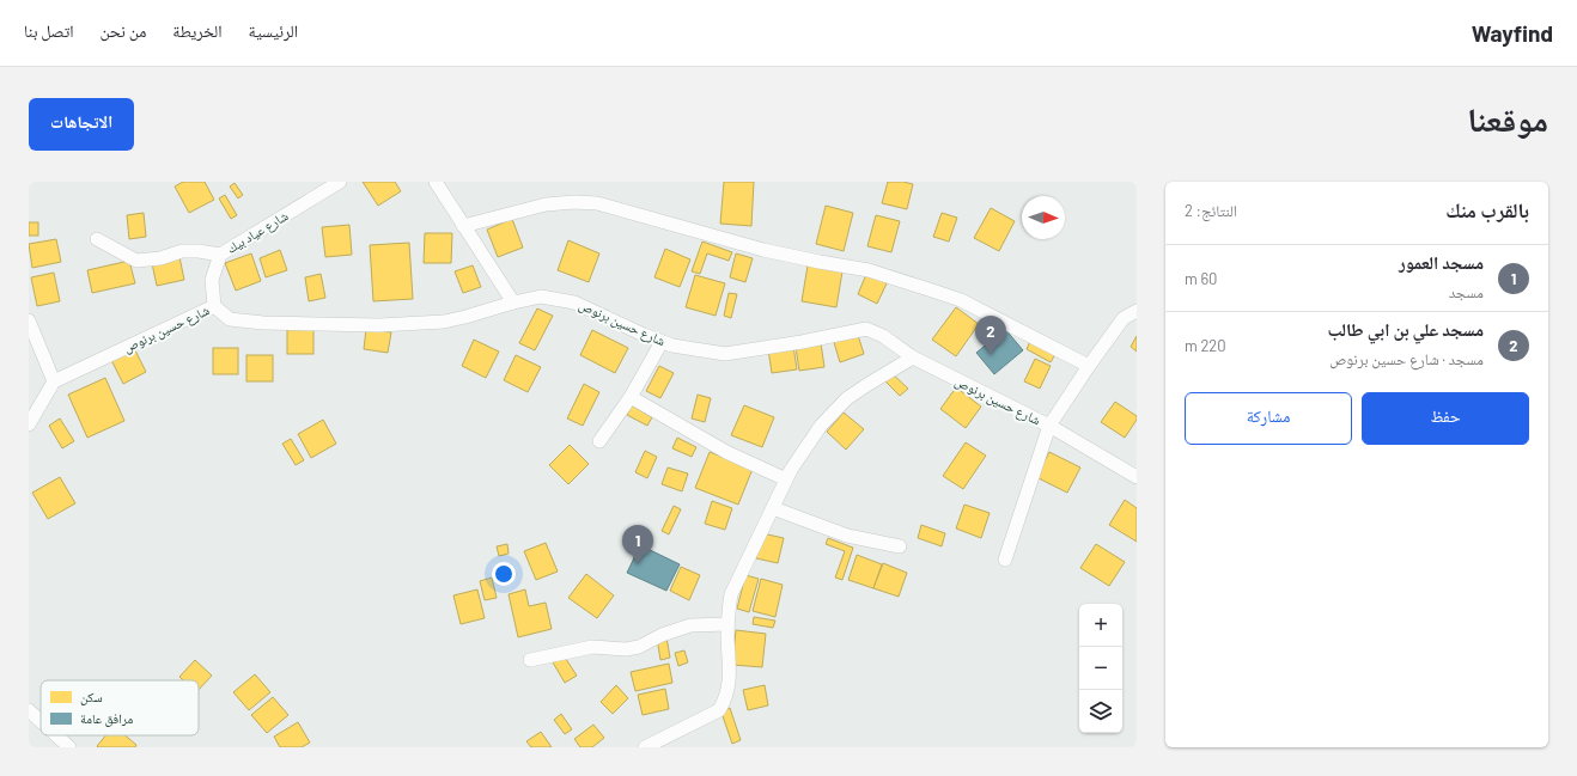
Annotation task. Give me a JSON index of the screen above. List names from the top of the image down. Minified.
{"streets":{"street":["شارع عياد بيك","شارع حسين برنوص"]},"crossings":[["شارع عياد بيك","شارع حسين برنوص"]],"legend":["سكن","مرافق عامة"],"north":"right","page":{"header":"Wayfind","nav":["الرئيسية","الخريطة","من نحن","اتصل بنا"],"title":"موقعنا","buttons":["الاتجاهات",["حفظ","مشاركة"]],"heading":["بالقرب منك","النتائج: 2"],"list":[{"mark":"1","name":"مسجد العمور","note":"مسجد","value":"60 m"},{"mark":"2","name":"مسجد علي بن ابي طالب","note":"مسجد · شارع حسين برنوص","value":"220 m"}],"pins":["2","1"],"map_buttons":["+","−"]}}
